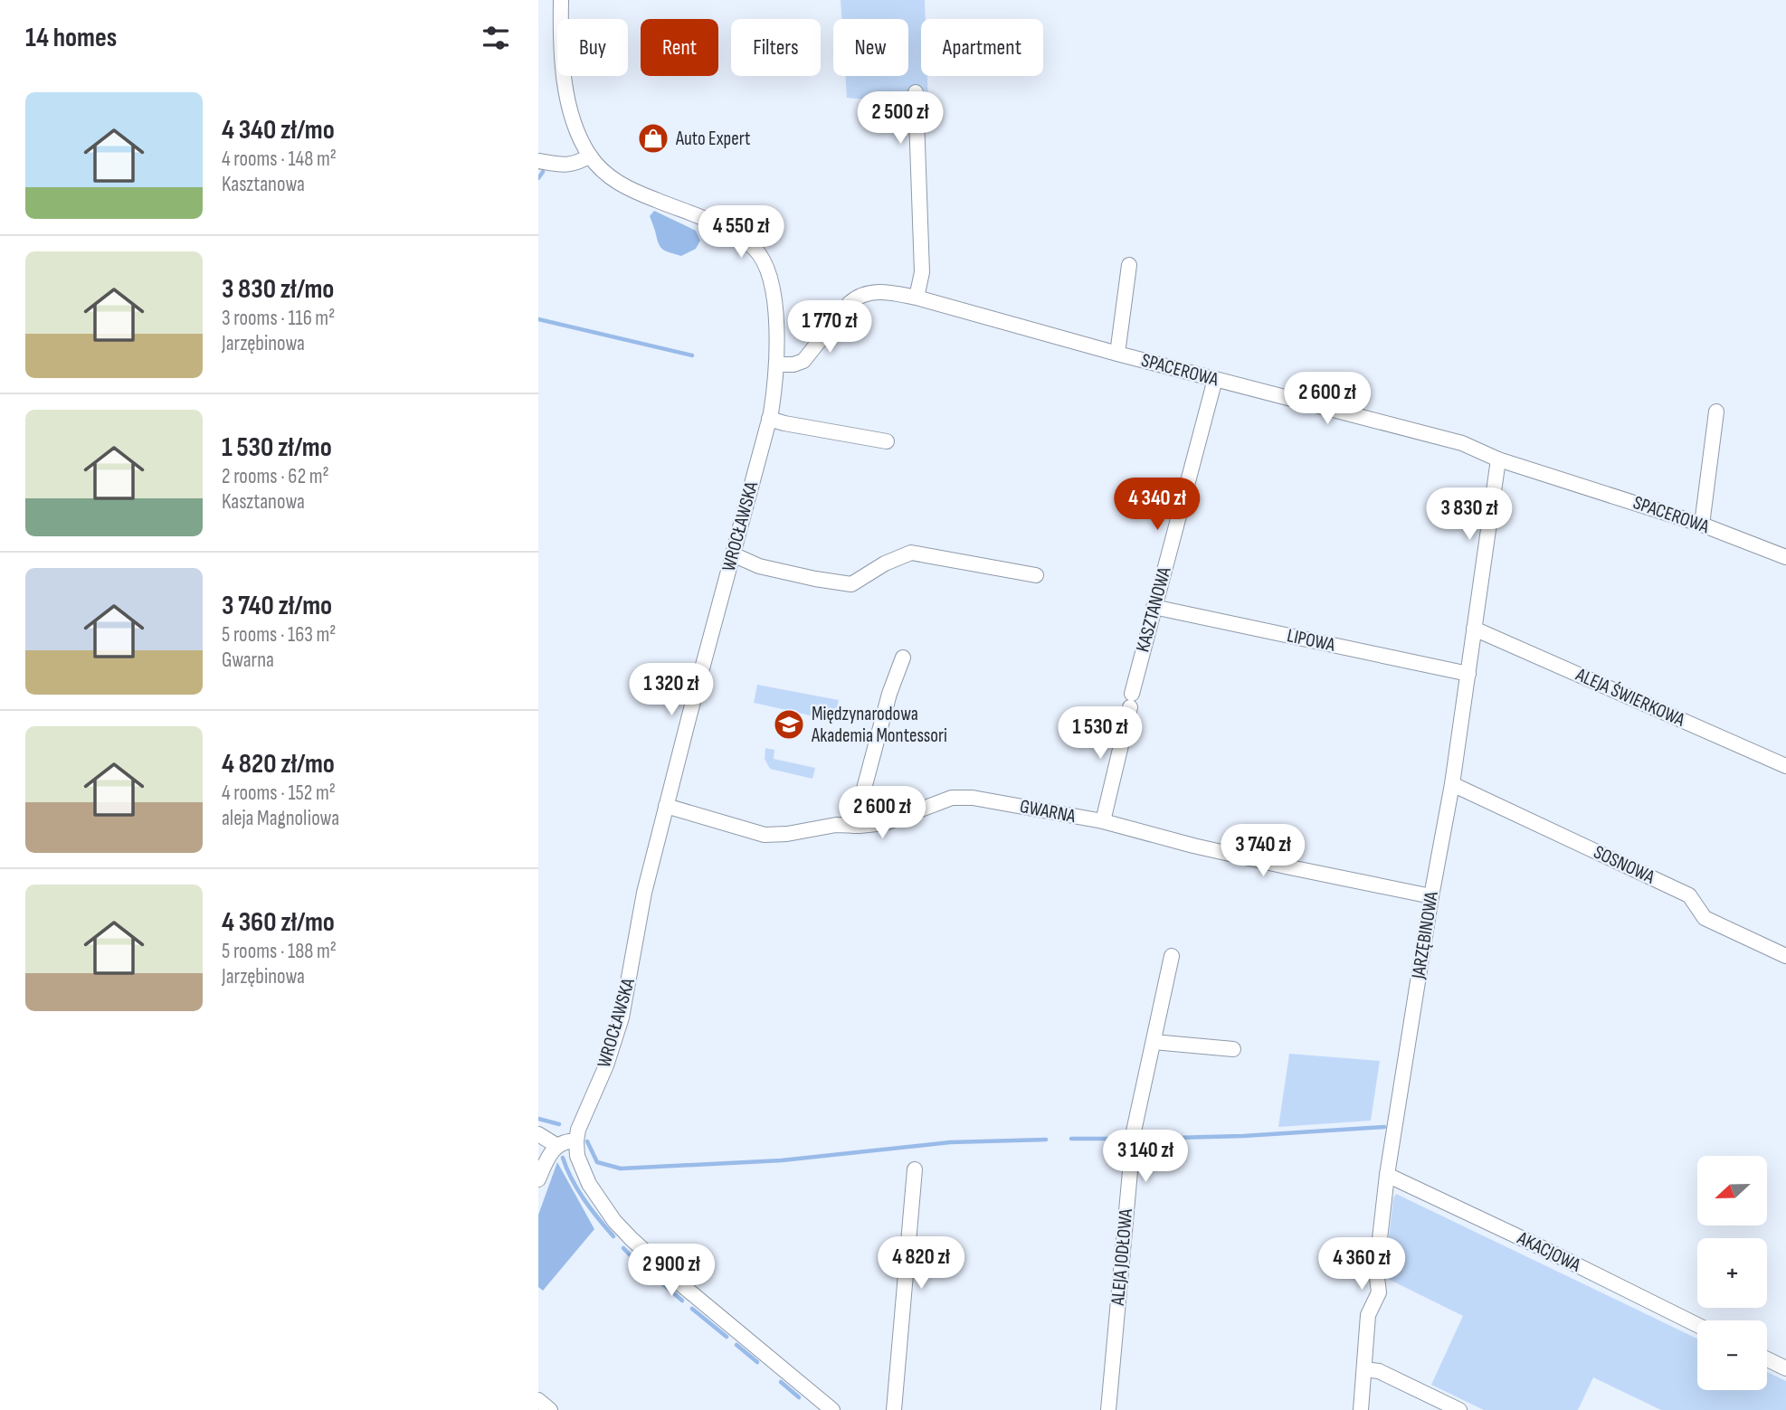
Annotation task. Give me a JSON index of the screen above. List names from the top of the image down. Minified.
{"streets":{"street":["SPACEROWA","WROCŁAWSKA","KASZTANOWA","LIPOWA","ALEJA ŚWIERKOWA","GWARNA","SOSNOWA","JARZĘBINOWA","AKACJOWA","ALEJA JODŁOWA"]},"crossings":[["SPACEROWA","WROCŁAWSKA"],["SPACEROWA","KASZTANOWA"],["SPACEROWA","JARZĘBINOWA"],["WROCŁAWSKA","GWARNA"],["KASZTANOWA","LIPOWA"],["KASZTANOWA","GWARNA"],["LIPOWA","JARZĘBINOWA"],["ALEJA ŚWIERKOWA","JARZĘBINOWA"],["GWARNA","JARZĘBINOWA"],["SOSNOWA","JARZĘBINOWA"],["JARZĘBINOWA","AKACJOWA"]],"places":{"shop":["Auto Expert"],"school or university":["Międzynarodowa Akademia Montessori"]},"north":"left","page":{"heading":"14 homes","chip":["Buy","Rent","Filters","New","Apartment"],"list":[{"name":"4 340 zł/mo","note":"4 rooms · 148 m² · Kasztanowa"},{"name":"3 830 zł/mo","note":"3 rooms · 116 m² · Jarzębinowa"},{"name":"1 530 zł/mo","note":"2 rooms · 62 m² · Kasztanowa"},{"name":"3 740 zł/mo","note":"5 rooms · 163 m² · Gwarna"},{"name":"4 820 zł/mo","note":"4 rooms · 152 m² · aleja Magnoliowa"},{"name":"4 360 zł/mo","note":"5 rooms · 188 m² · Jarzębinowa"}],"price":["2 500 zł","4 550 zł","1 770 zł","2 600 zł","4 340 zł","3 830 zł","1 320 zł","1 530 zł","2 600 zł","3 740 zł","3 140 zł","4 820 zł","4 360 zł","2 900 zł"],"map_buttons":["+","−"]}}
